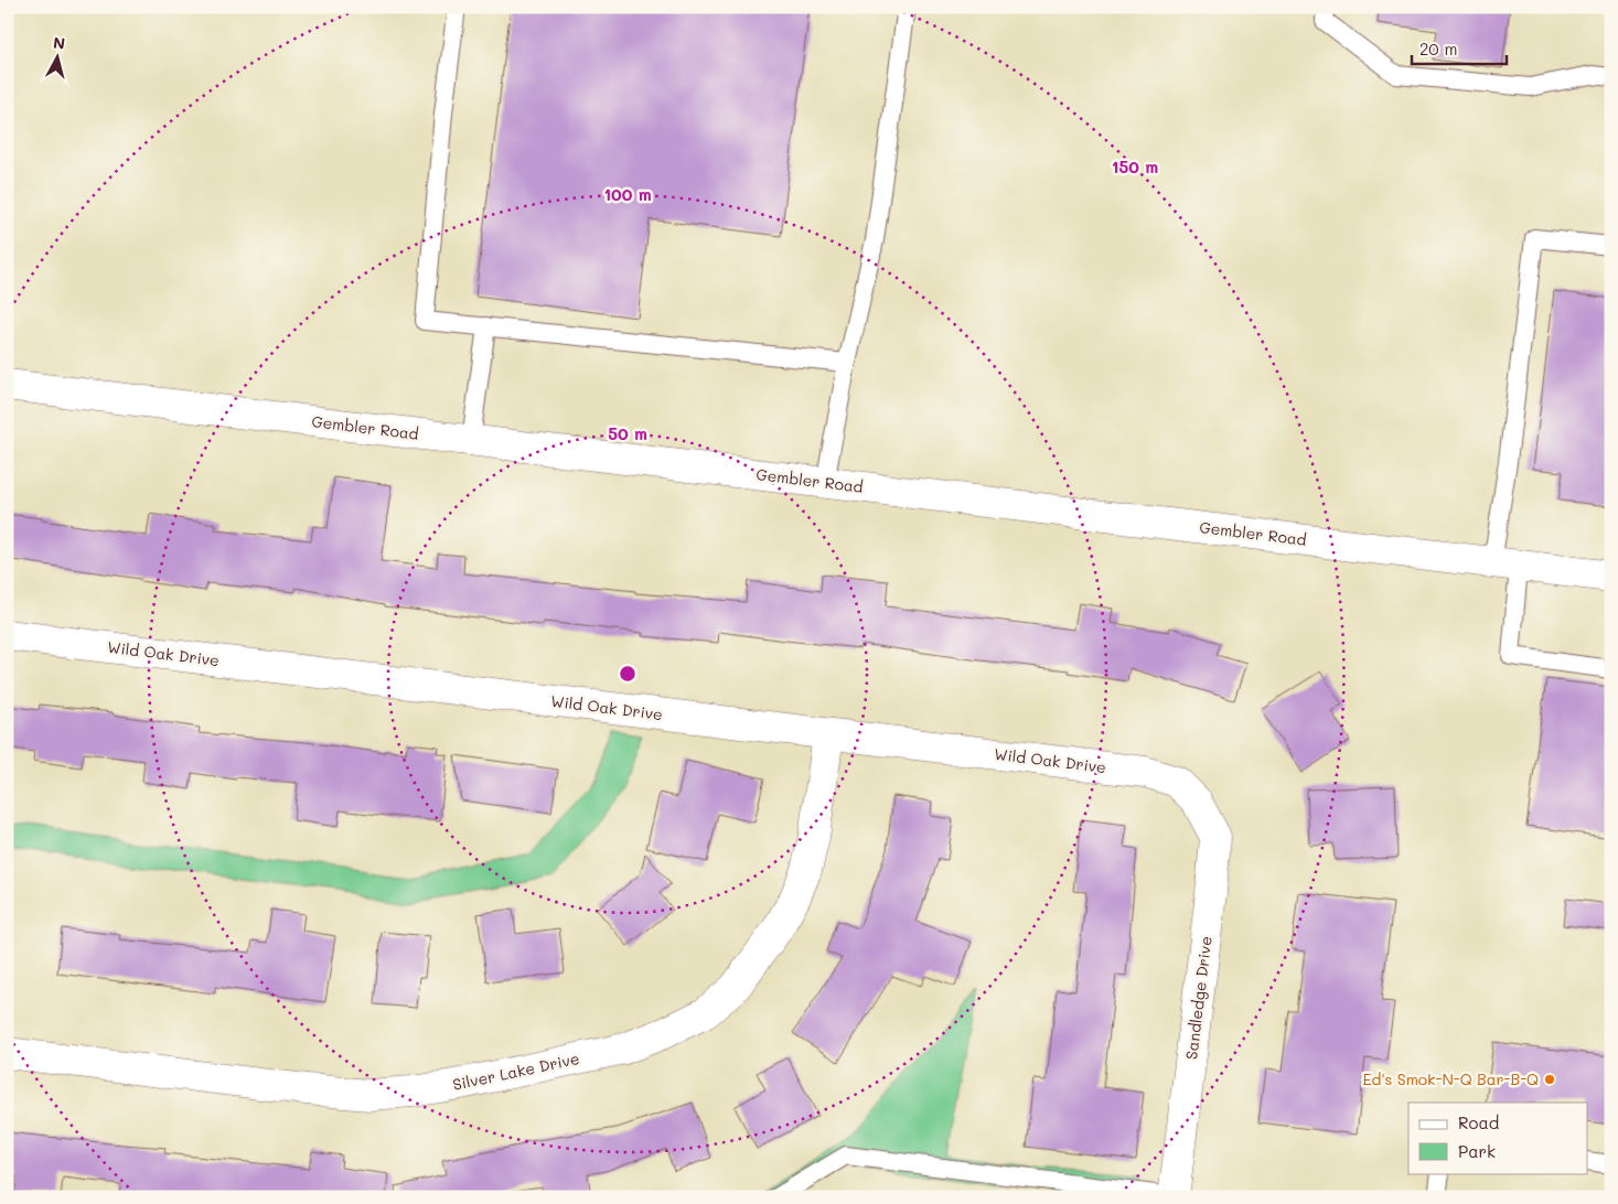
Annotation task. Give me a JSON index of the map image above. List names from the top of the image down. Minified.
{"streets":{"street":["Gembler Road","Wild Oak Drive","Sandledge Drive","Silver Lake Drive"]},"crossings":[["Wild Oak Drive","Sandledge Drive"],["Wild Oak Drive","Silver Lake Drive"]],"places":["Ed's Smok-N-Q Bar-B-Q"],"legend":["Road","Park"],"scale_bar":"20 m","north":"top","rings":["150 m","100 m","50 m"]}
